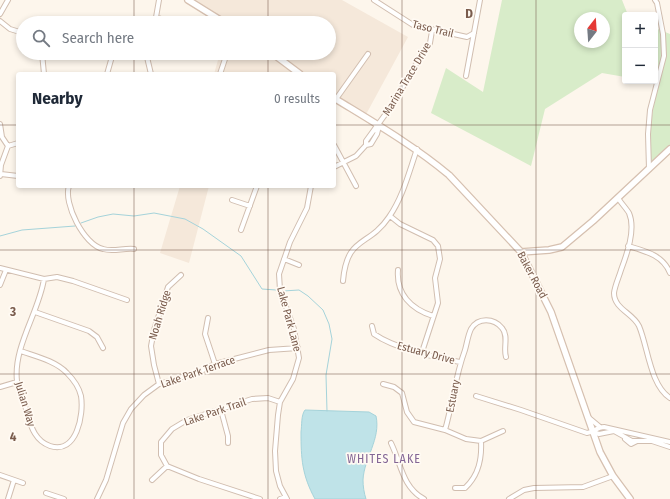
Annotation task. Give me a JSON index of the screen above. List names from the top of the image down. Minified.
{"streets":{"main road":["Baker Road"],"street":["Taso Trail","Marina Trace Drive","Noah Ridge","Lake Park Lane","Estuary Drive","Lake Park Terrace","Estuary","Julian Way","Lake Park Trail"]},"crossings":[["Taso Trail","Marina Trace Drive"],["Marina Trace Drive","Baker Road"],["Noah Ridge","Lake Park Terrace"],["Lake Park Lane","Lake Park Terrace"],["Lake Park Lane","Lake Park Trail"],["Estuary Drive","Estuary"]],"districts":["WHITES LAKE"],"north":"top","page":{"map_buttons":["+","−"],"search":"Search here","heading":["Nearby","0 results"]},"grid":{"columns":["D"],"rows":["3","4"]}}
